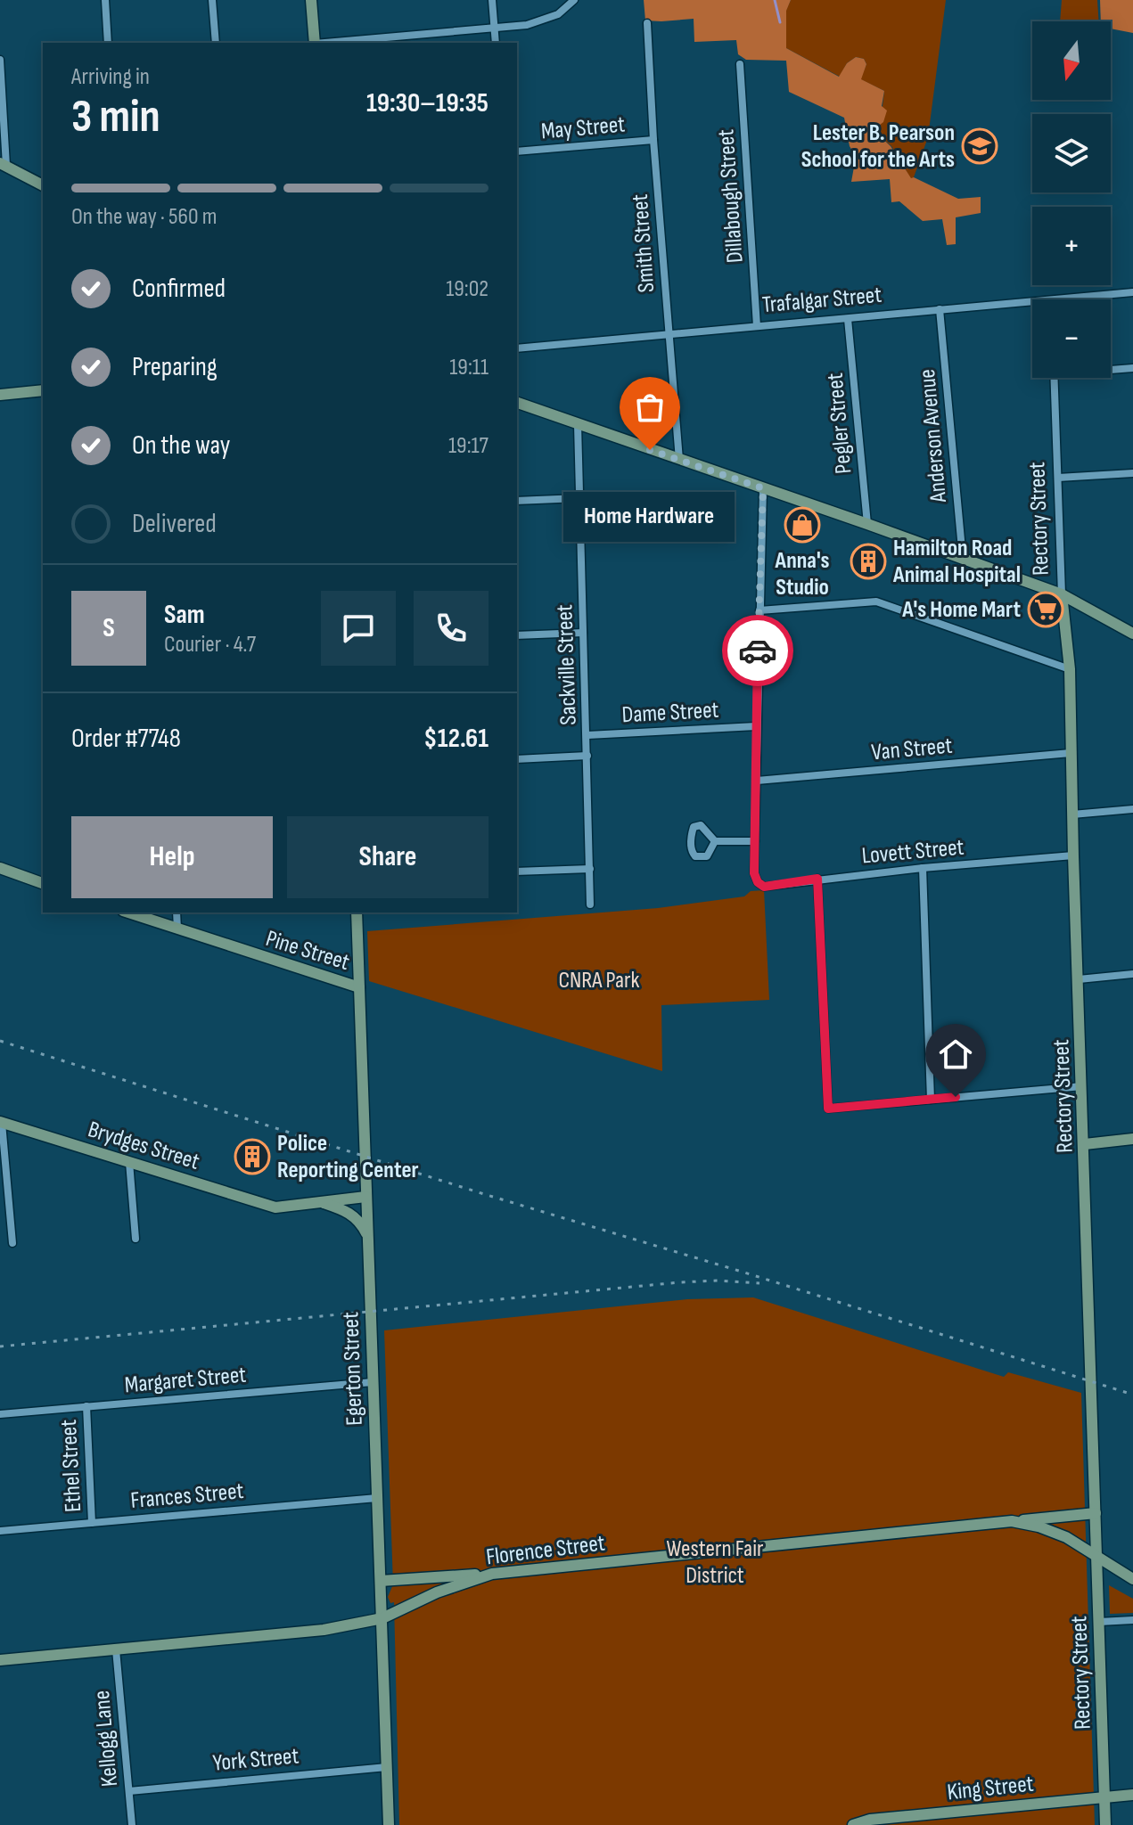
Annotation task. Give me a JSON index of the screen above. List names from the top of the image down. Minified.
{"streets":{"street":["May Street","Dillabough Street","Smith Street","Trafalgar Street","Pegler Street","Anderson Avenue","Rectory Street","Sackville Street","Dame Street","Van Street","Lovett Street","Pine Street","Brydges Street","Egerton Street","Margaret Street","Ethel Street","Frances Street","Florence Street","Kellogg Lane","York Street","King Street"]},"crossings":[["May Street","Smith Street"],["Dillabough Street","Trafalgar Street"],["Smith Street","Trafalgar Street"],["Trafalgar Street","Pegler Street"],["Trafalgar Street","Anderson Avenue"],["Rectory Street","Van Street"],["Rectory Street","Lovett Street"],["Rectory Street","Florence Street"],["Rectory Street","King Street"],["Sackville Street","Dame Street"],["Pine Street","Egerton Street"],["Brydges Street","Egerton Street"],["Egerton Street","Margaret Street"],["Egerton Street","Frances Street"],["Egerton Street","Florence Street"],["Egerton Street","York Street"],["Margaret Street","Ethel Street"],["Ethel Street","Frances Street"],["Florence Street","Kellogg Lane"],["Kellogg Lane","York Street"]],"parks":["CNRA Park","Western Fair District"],"places":{"school or university":["Lester B. Pearson School for the Arts"],"other":["Home Hardware"],"shop":["Anna's Studio"],"building":["Hamilton Road Animal Hospital","Police Reporting Center"],"supermarket":["A's Home Mart"]},"north":"bottom","page":{"map_buttons":["+","−"],"heading":["3 min","Arriving in","19:30–19:35"],"panel":["Sam","Courier · 4.7","Order #7748","$12.61"],"bar":"On the way · 560 m","list":[["Confirmed","19:02"],["Preparing","19:11"],["On the way","19:17"],"Delivered"],"bubble":"Home Hardware","round":"S","buttons":["Help","Share"]}}
